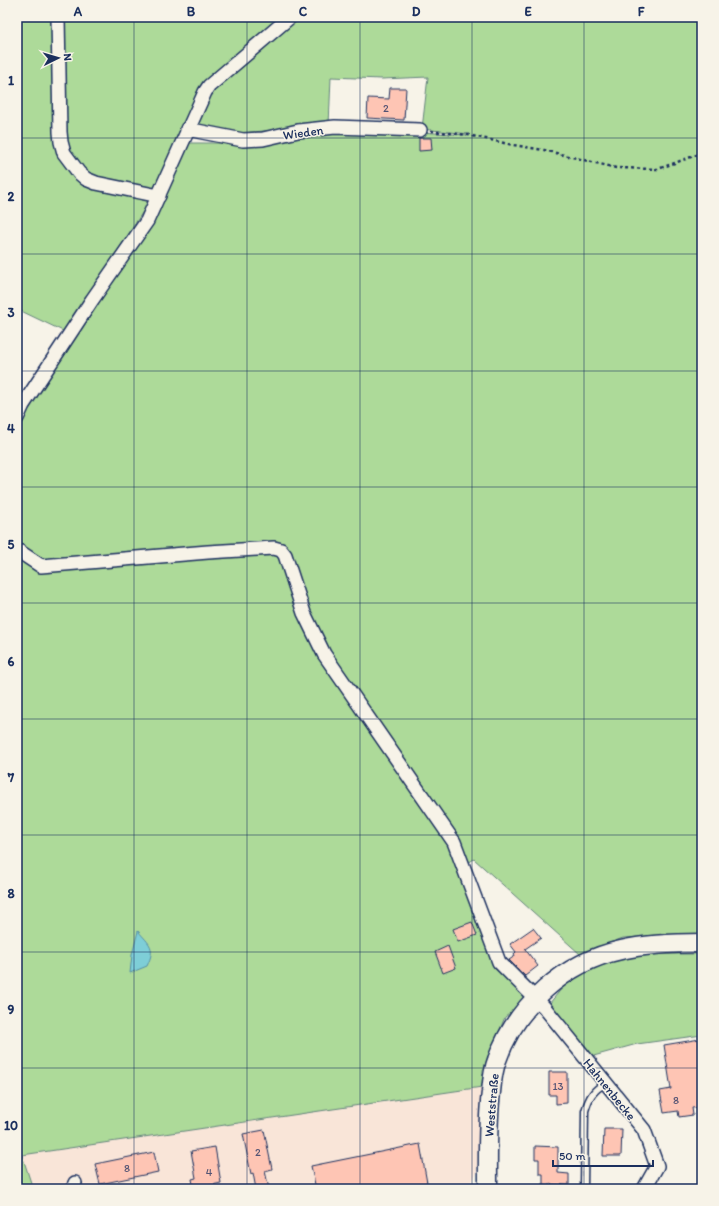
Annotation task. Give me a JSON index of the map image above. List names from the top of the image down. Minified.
{"streets":{"main road":["Weststraße"],"street":["Wieden","Hahnenbecke"]},"crossings":[["Hahnenbecke","Weststraße"]],"house_numbers":["2","13","8","2","8","4"],"scale_bar":"50 m","north":"right","grid":{"columns":["A","B","C","D","E","F"],"rows":["1","2","3","4","5","6","7","8","9","10"]}}
